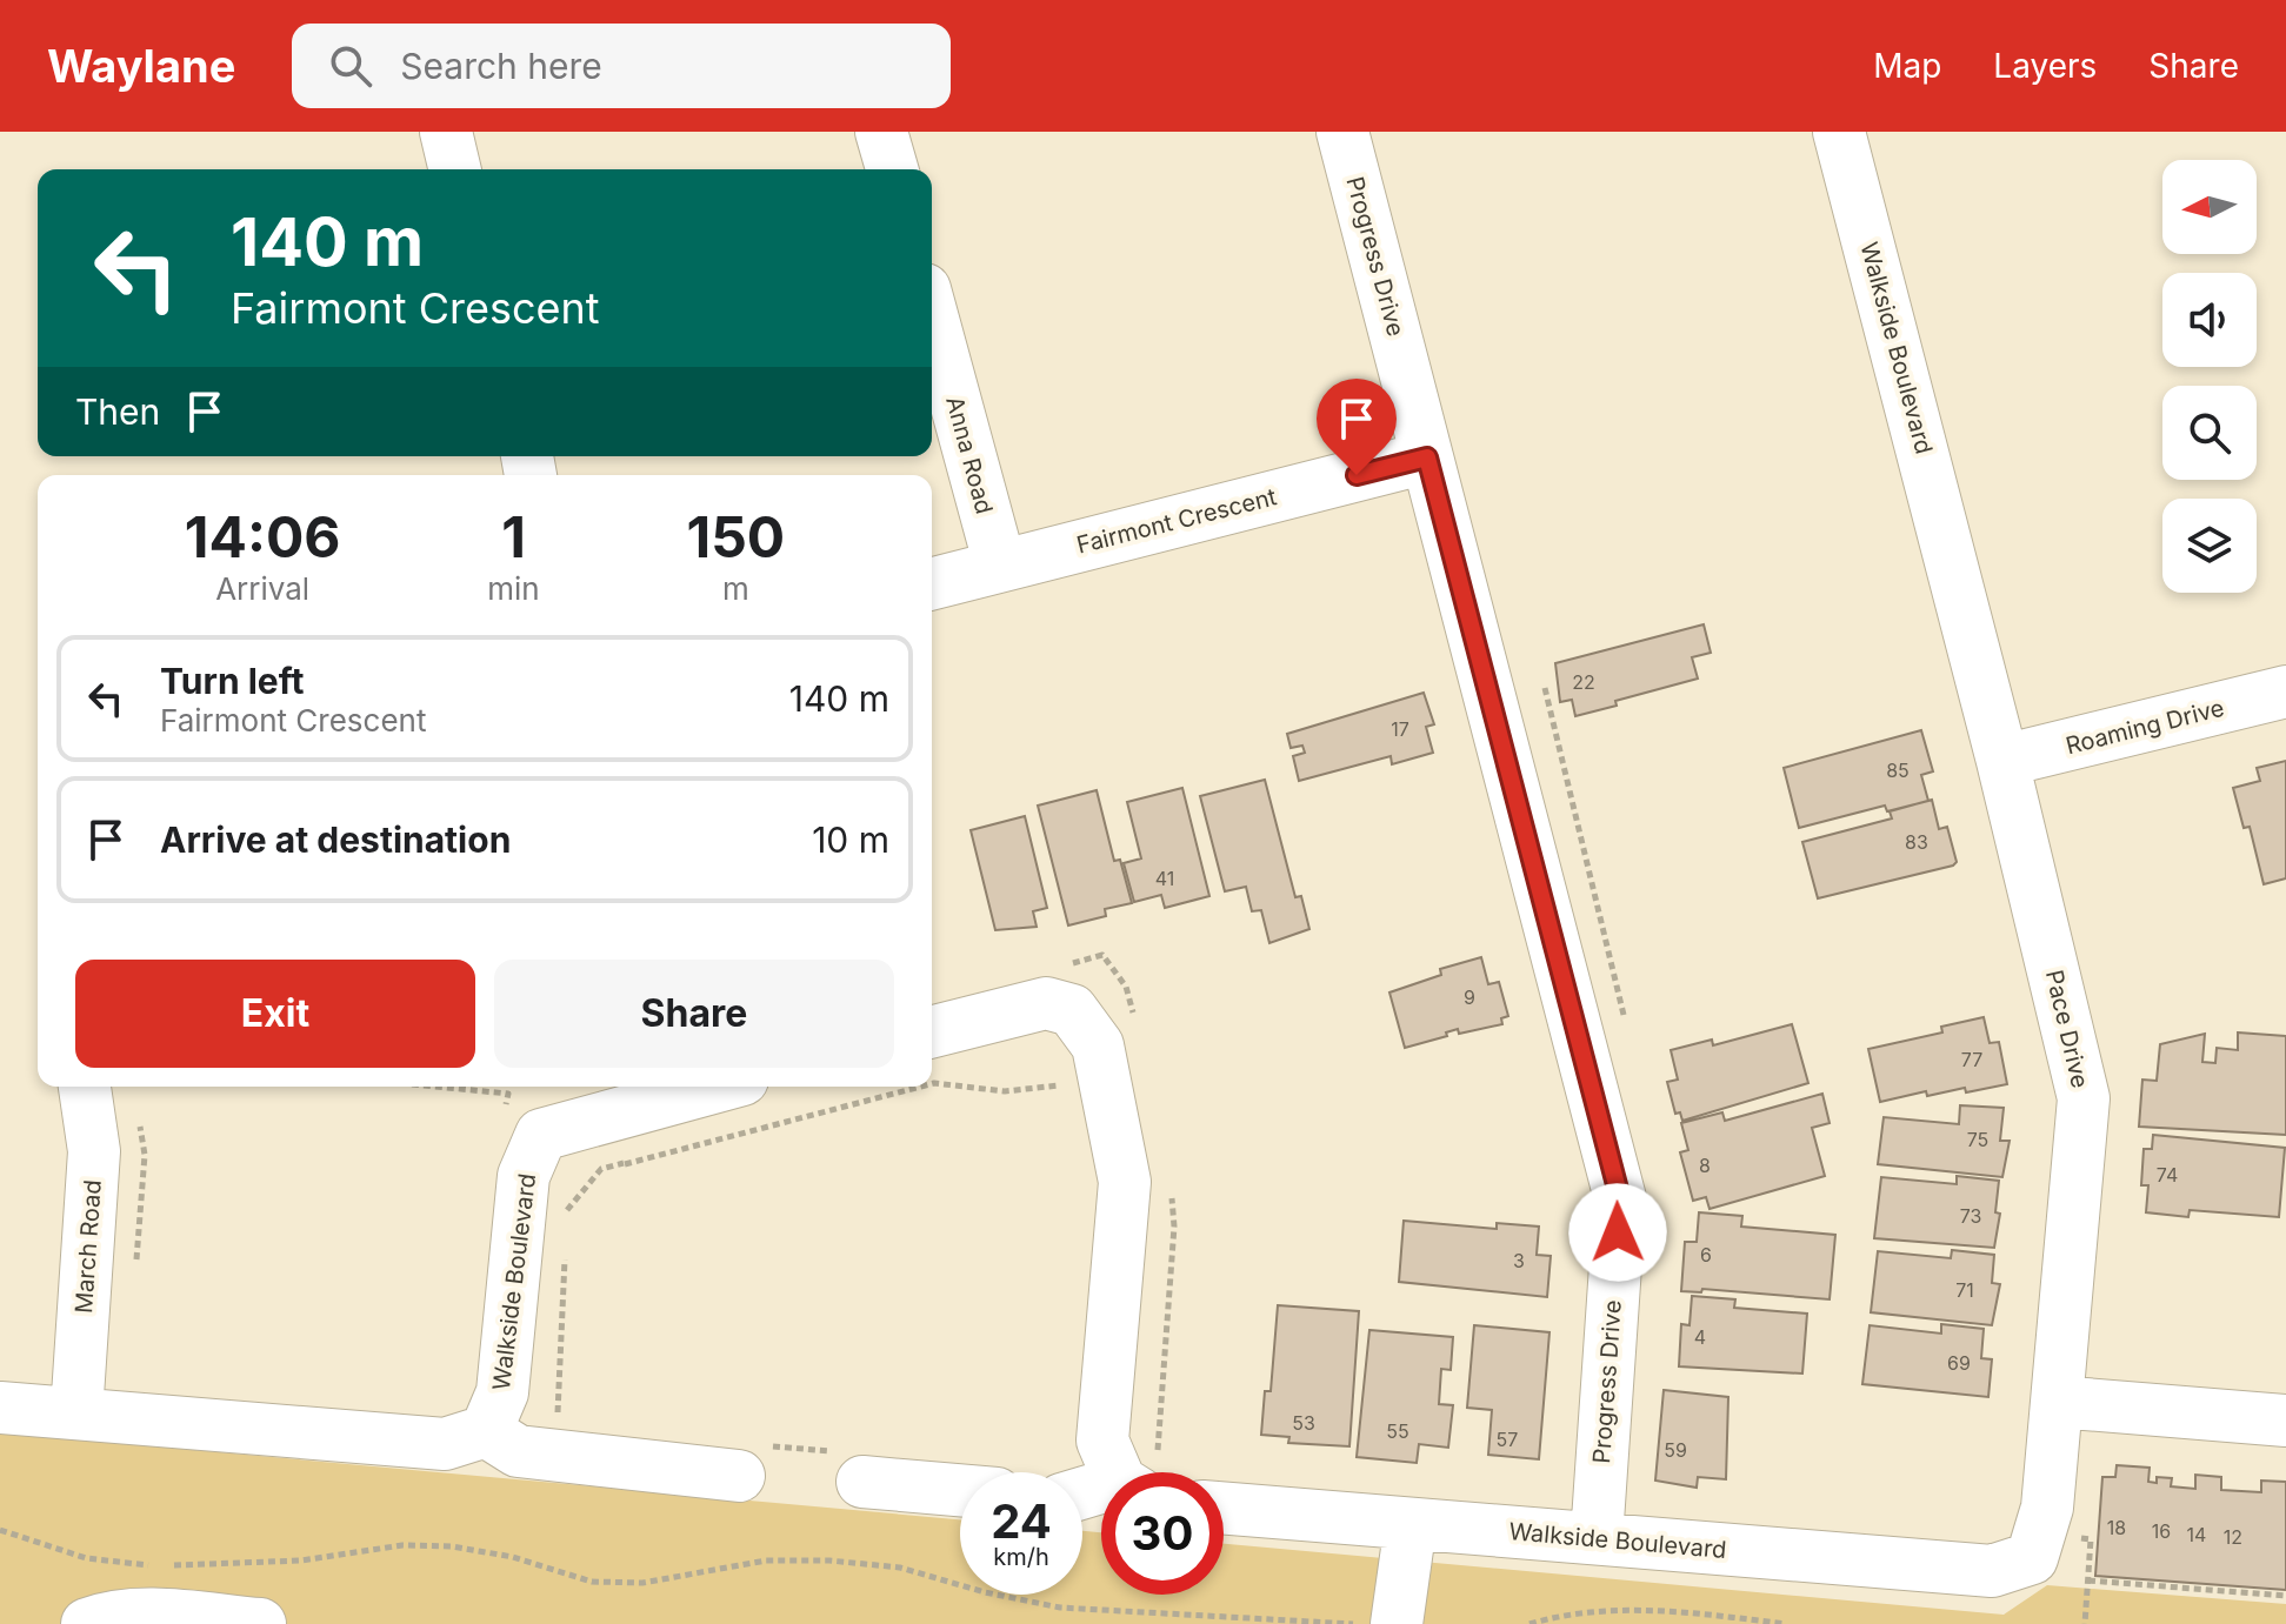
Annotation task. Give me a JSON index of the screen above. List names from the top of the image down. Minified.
{"streets":{"street":["Progress Drive","Walkside Boulevard","Anna Road","Fairmont Crescent","Roaming Drive","Pace Drive","March Road"]},"crossings":[["Progress Drive","Walkside Boulevard"],["Progress Drive","Fairmont Crescent"],["Walkside Boulevard","Pace Drive"],["Anna Road","Fairmont Crescent"],["Roaming Drive","Pace Drive"]],"house_numbers":["22","17","85","83","41","9","77","75","8","74","73","6","3","71","4","69","53","55","57","59","18","16","14","12"],"north":"left","page":{"header":"Waylane","search":"Search here","nav":["Map","Layers","Share"],"turn":["140 m","Fairmont Crescent"],"then":"Then","eta":["14:06","Arrival","1","min","150","m"],"list":[{"name":"Turn left","note":"Fairmont Crescent","value":"140 m"},{"name":"Arrive at destination","value":"10 m"}],"buttons":["Exit","Share"],"speed":"24 km/h","limit":"30"}}
